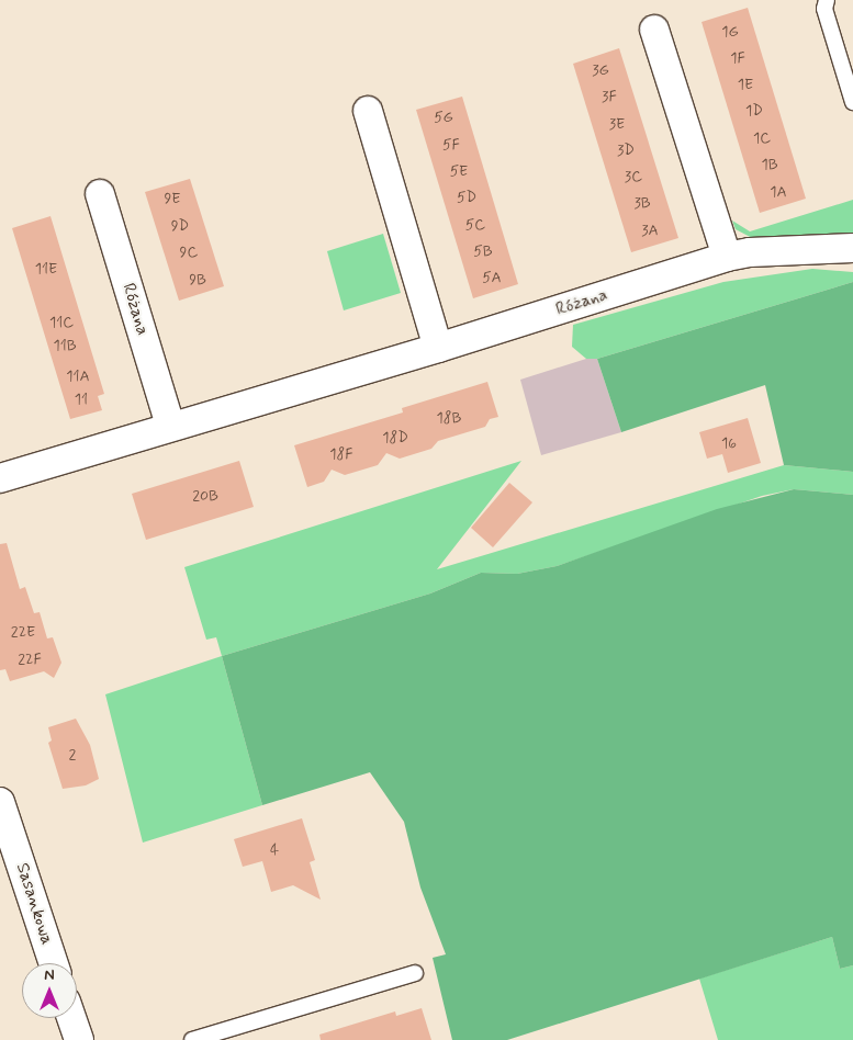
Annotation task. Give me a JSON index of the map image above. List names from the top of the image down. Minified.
{"streets":{"street":["Różana","Sasankowa"]},"house_numbers":["1G","1F","3G","1E","3F","1D","5G","3E","1C","5F","3D","1B","5E","3C","1A","5D","9E","3B","5C","9D","3A","5B","9C","11E","5A","9B","11C","11B","11A","11","18B","18D","16","18F","20B","22E","22F","2","4"],"north":"top"}
